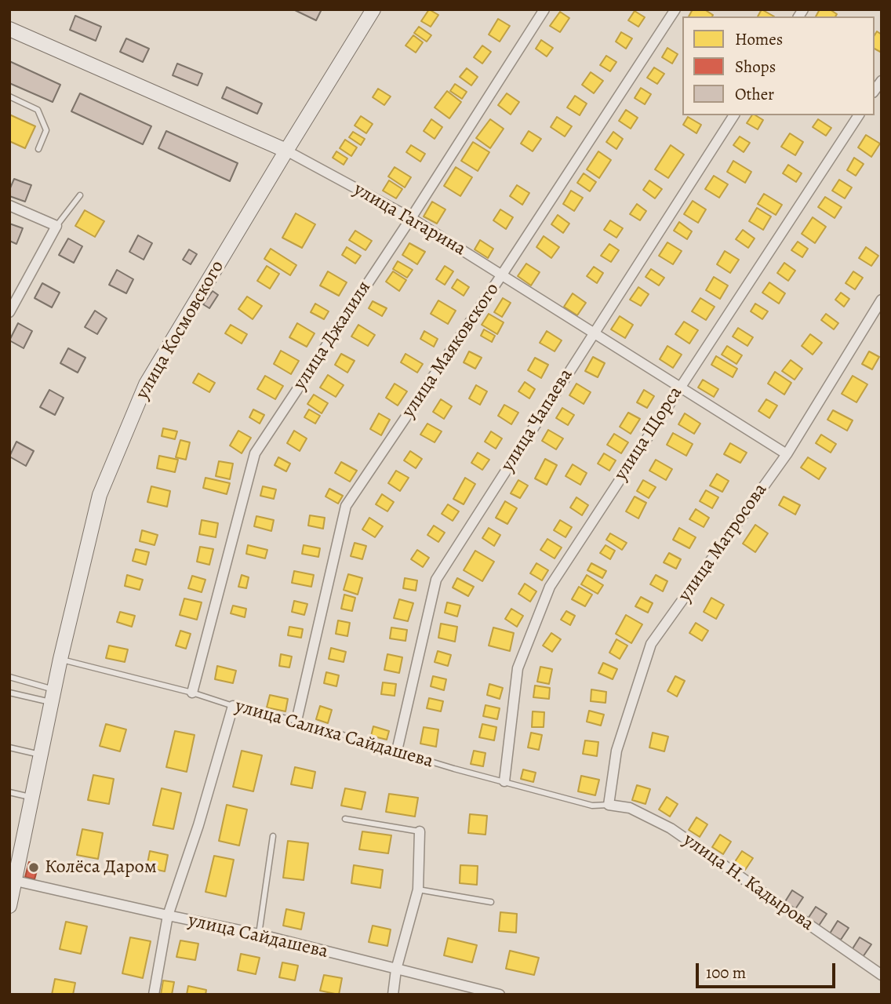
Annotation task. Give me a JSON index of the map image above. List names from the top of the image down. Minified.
{"streets":{"main road":["улица Гагарина","улица Космовского"],"street":["улица Джалиля","улица Маяковского","улица Чапаева","улица Щорса","улица Матросова","улица Н. Кадырова","улица Сайдашева"],"lane":["улица Салиха Сайдашева"]},"crossings":[["улица Гагарина","улица Космовского"],["улица Гагарина","улица Джалиля"],["улица Гагарина","улица Маяковского"],["улица Гагарина","улица Чапаева"],["улица Гагарина","улица Щорса"],["улица Гагарина","улица Матросова"],["улица Космовского","улица Салиха Сайдашева"],["улица Космовского","улица Сайдашева"],["улица Джалиля","улица Салиха Сайдашева"],["улица Маяковского","улица Салиха Сайдашева"],["улица Чапаева","улица Салиха Сайдашева"],["улица Щорса","улица Салиха Сайдашева"],["улица Матросова","улица Салиха Сайдашева"],["улица Матросова","улица Н. Кадырова"],["улица Салиха Сайдашева","улица Н. Кадырова"]],"places":["Колёса Даром"],"legend":["Homes","Shops","Other"],"scale_bar":"100 m"}
